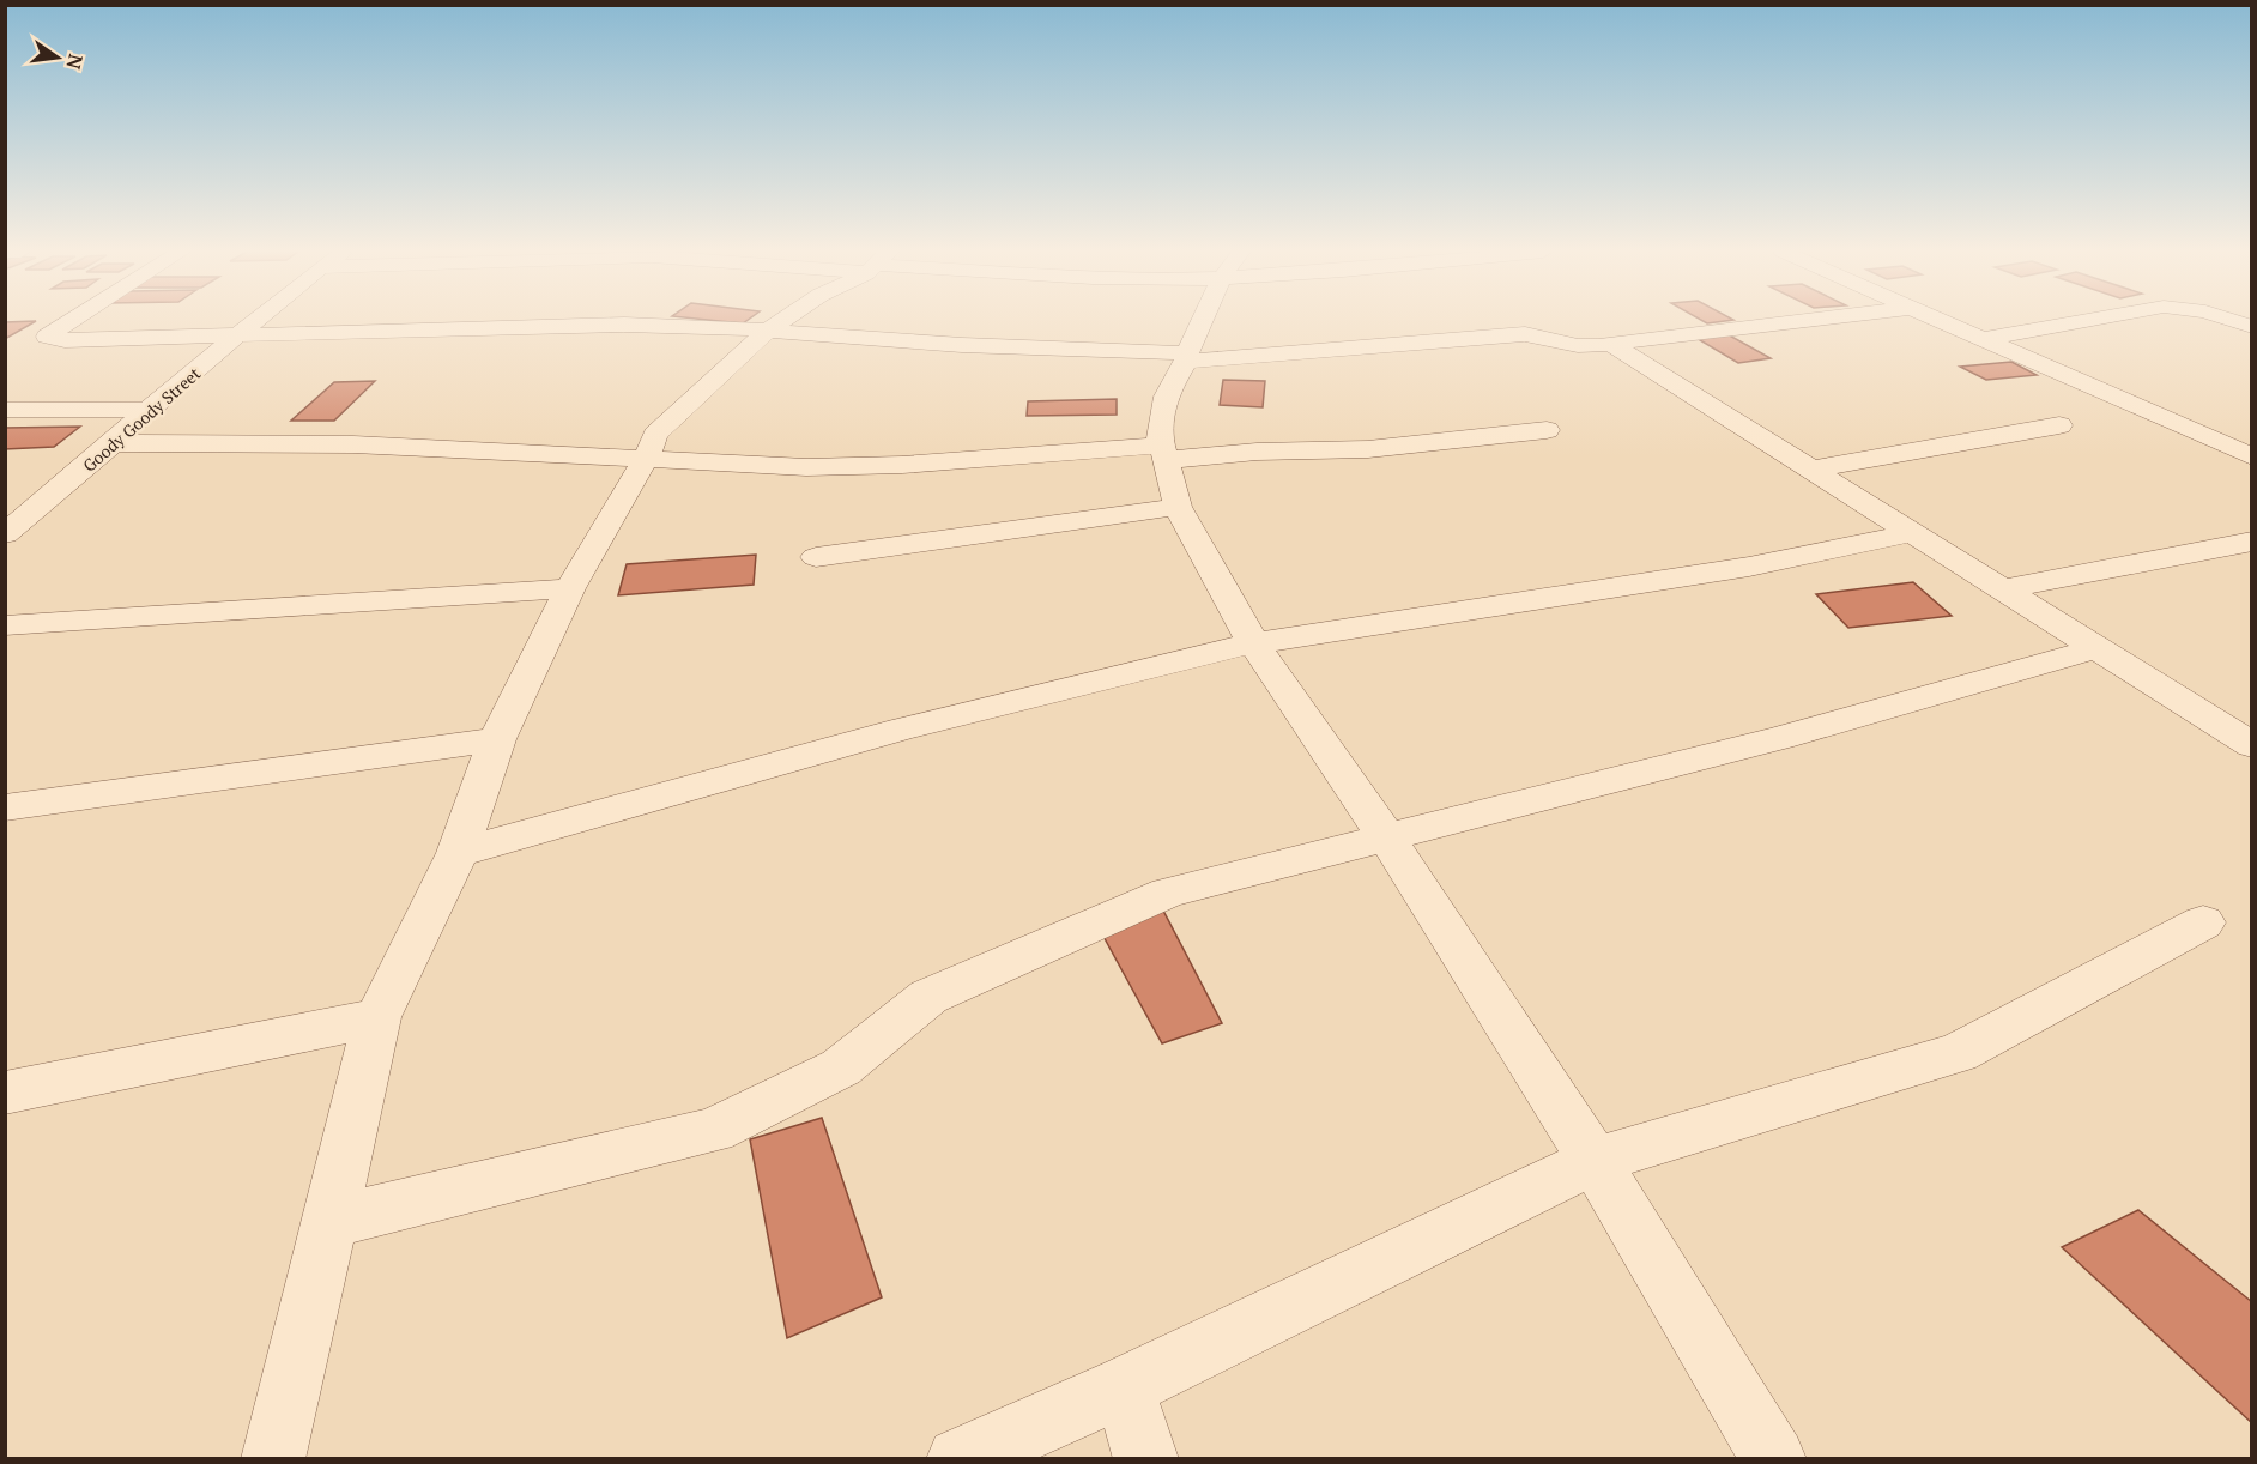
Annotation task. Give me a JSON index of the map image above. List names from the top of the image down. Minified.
{"streets":{"street":["Goody Goody Street"]},"north":"right"}
